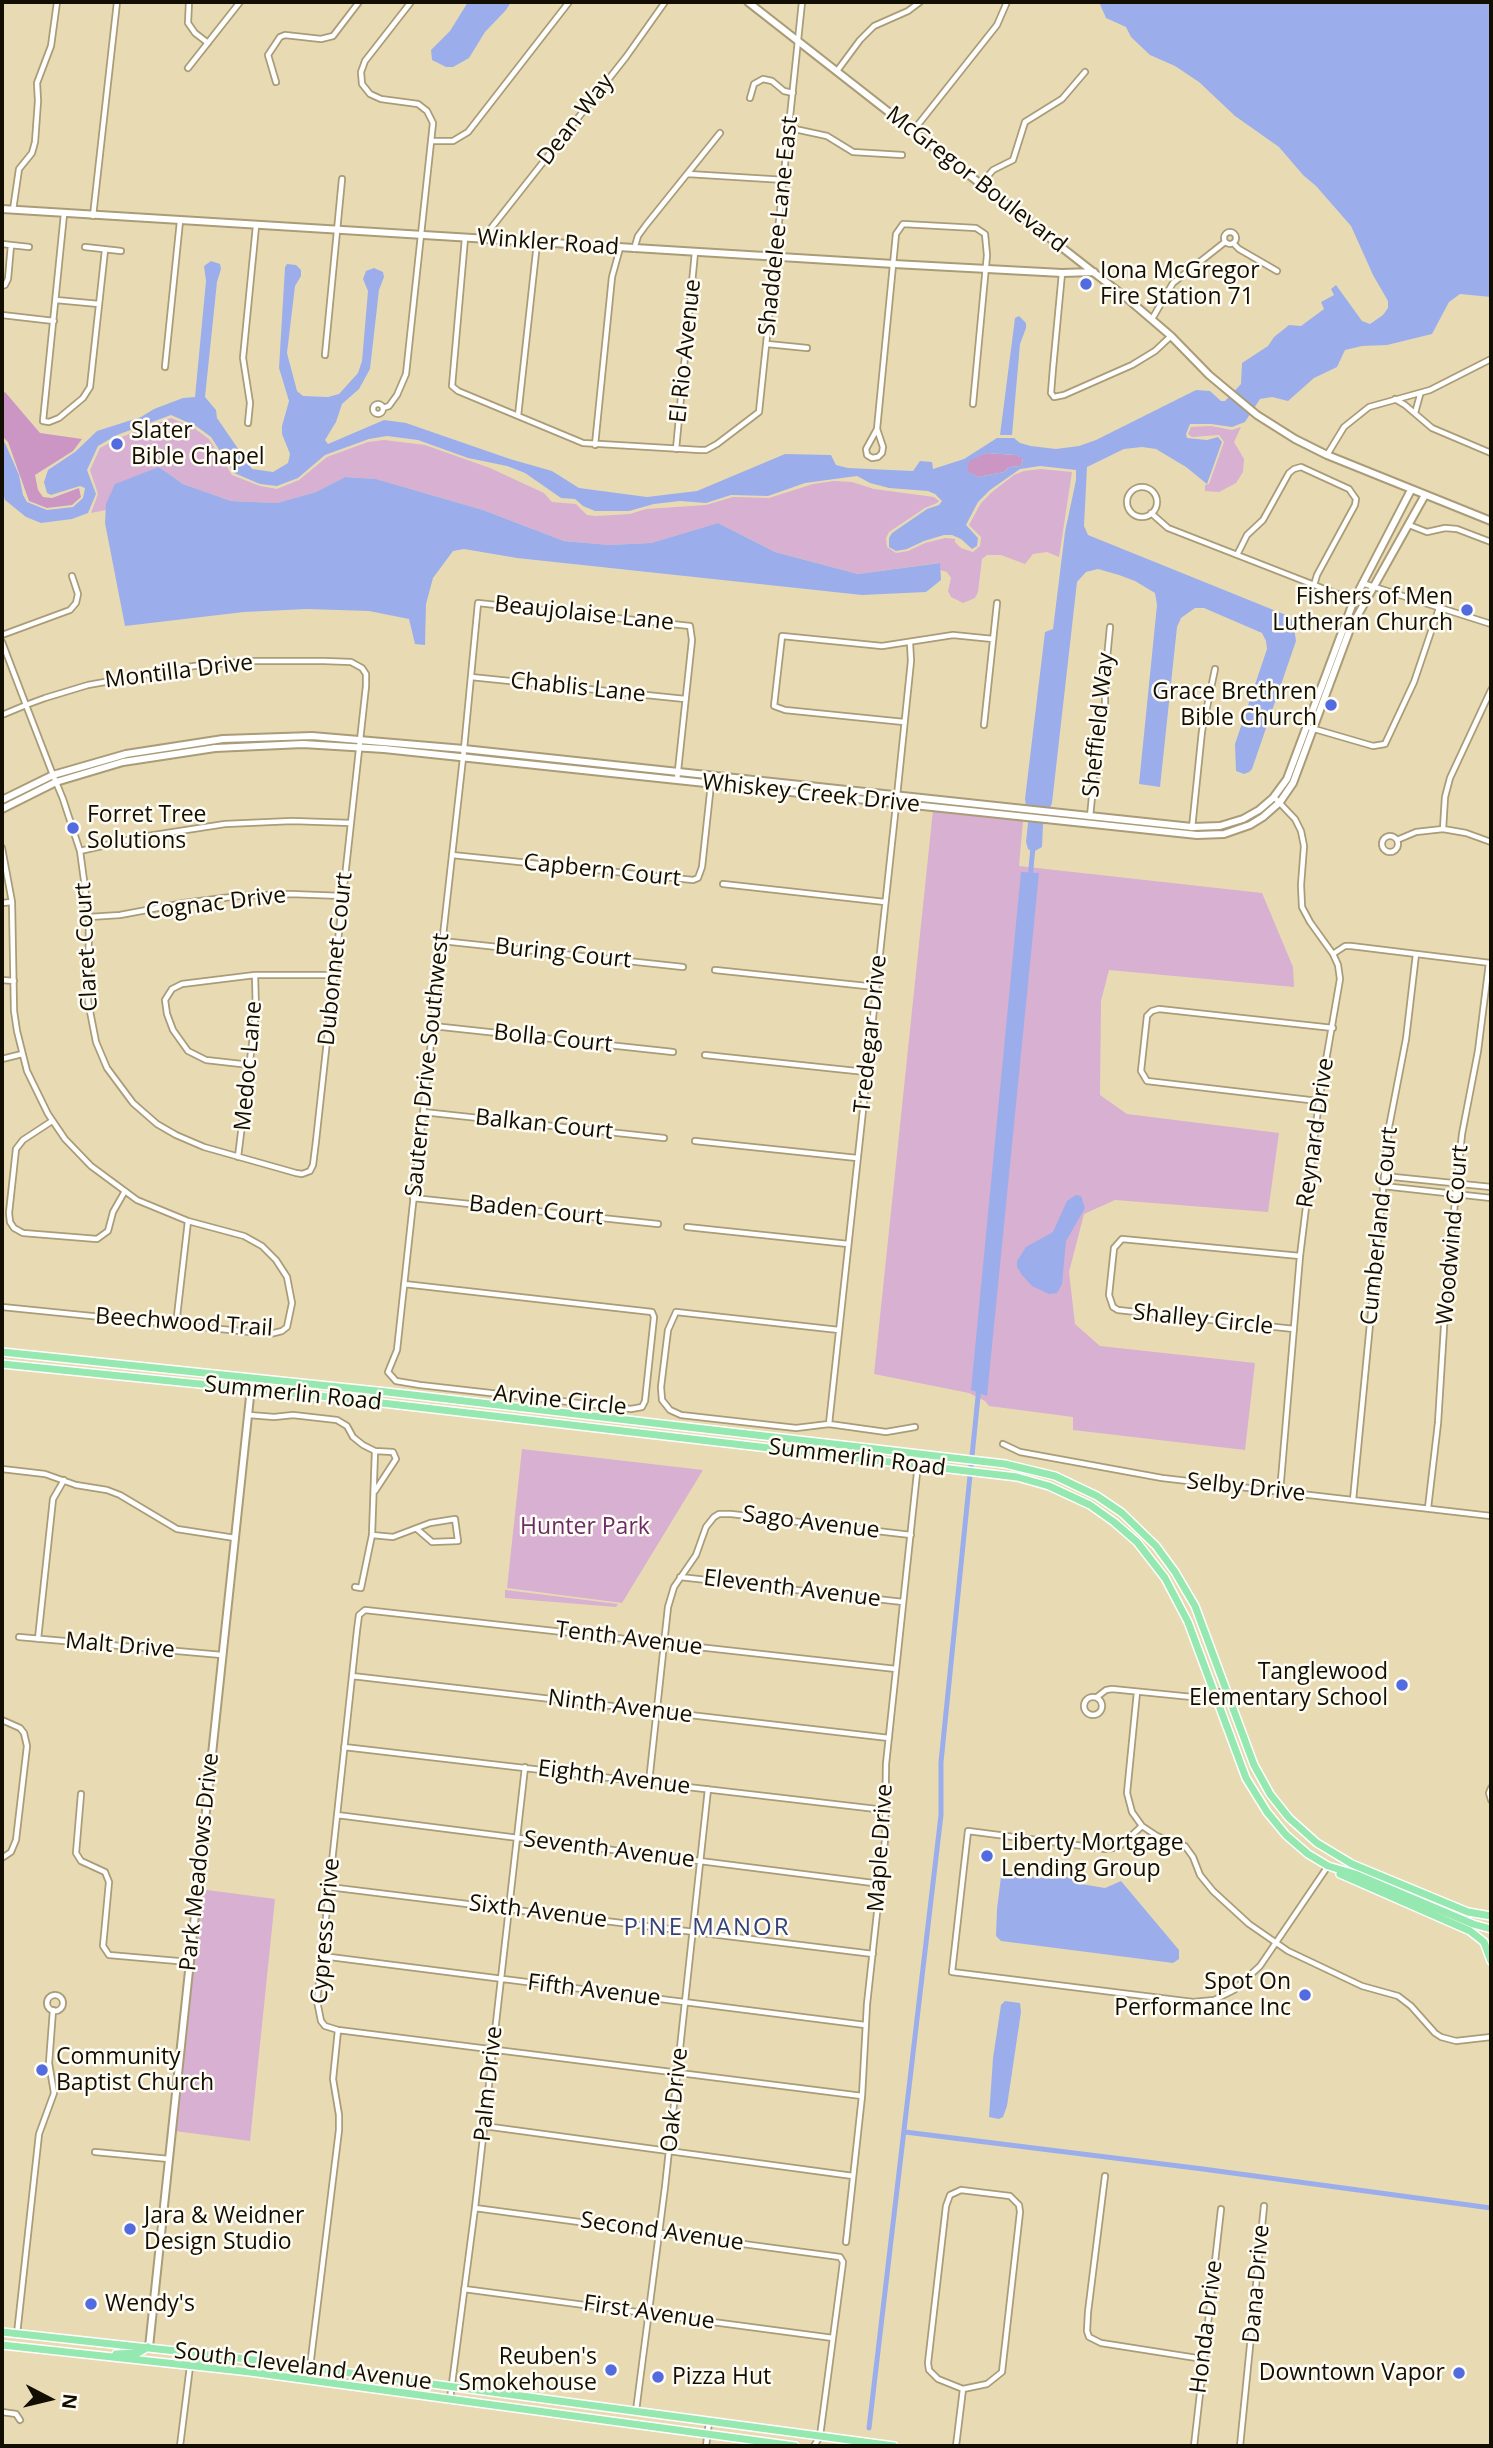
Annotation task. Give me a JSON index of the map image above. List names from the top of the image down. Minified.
{"streets":{"main road":["Summerlin Road","South Cleveland Avenue"],"street":["Dean Way","McGregor Boulevard","Shaddelee Lane East","Winkler Road","El Rio Avenue","Beaujolaise Lane","Montilla Drive","Chablis Lane","Sheffield Way","Whiskey Creek Drive","Capbern Court","Cognac Drive","Claret Court","Buring Court","Dubonnet Court","Tredegar Drive","Bolla Court","Sautern Drive Southwest","Medoc Lane","Balkan Court","Reynard Drive","Baden Court","Cumberland Court","Woodwind Court","Shalley Circle","Beechwood Trail","Arvine Circle","Selby Drive","Sago Avenue","Eleventh Avenue","Tenth Avenue","Malt Drive","Ninth Avenue","Eighth Avenue","Maple Drive","Seventh Avenue","Park Meadows Drive","Sixth Avenue","Cypress Drive","Fifth Avenue","Palm Drive","Oak Drive","Second Avenue","Dana Drive","First Avenue","Honda Drive"]},"crossings":[["Dean Way","Winkler Road"],["McGregor Boulevard","Shaddelee Lane East"],["McGregor Boulevard","Winkler Road"],["McGregor Boulevard","Whiskey Creek Drive"],["Shaddelee Lane East","Winkler Road"],["Shaddelee Lane East","El Rio Avenue"],["Winkler Road","El Rio Avenue"],["Beaujolaise Lane","Chablis Lane"],["Beaujolaise Lane","Sautern Drive Southwest"],["Montilla Drive","Claret Court"],["Montilla Drive","Dubonnet Court"],["Chablis Lane","Sautern Drive Southwest"],["Sheffield Way","Whiskey Creek Drive"],["Whiskey Creek Drive","Capbern Court"],["Whiskey Creek Drive","Claret Court"],["Whiskey Creek Drive","Dubonnet Court"],["Whiskey Creek Drive","Tredegar Drive"],["Whiskey Creek Drive","Sautern Drive Southwest"],["Whiskey Creek Drive","Reynard Drive"],["Capbern Court","Sautern Drive Southwest"],["Cognac Drive","Claret Court"],["Cognac Drive","Dubonnet Court"],["Claret Court","Dubonnet Court"],["Claret Court","Medoc Lane"],["Buring Court","Sautern Drive Southwest"],["Bolla Court","Sautern Drive Southwest"],["Sautern Drive Southwest","Balkan Court"],["Sautern Drive Southwest","Baden Court"],["Sautern Drive Southwest","Arvine Circle"],["Reynard Drive","Shalley Circle"],["Reynard Drive","Selby Drive"],["Cumberland Court","Selby Drive"],["Woodwind Court","Selby Drive"],["Summerlin Road","Maple Drive"],["Summerlin Road","Park Meadows Drive"],["Sago Avenue","Eleventh Avenue"],["Sago Avenue","Maple Drive"],["Eleventh Avenue","Maple Drive"],["Tenth Avenue","Maple Drive"],["Tenth Avenue","Cypress Drive"],["Malt Drive","Park Meadows Drive"],["Ninth Avenue","Maple Drive"],["Ninth Avenue","Cypress Drive"],["Eighth Avenue","Maple Drive"],["Eighth Avenue","Cypress Drive"],["Eighth Avenue","Palm Drive"],["Eighth Avenue","Oak Drive"],["Maple Drive","Seventh Avenue"],["Maple Drive","Sixth Avenue"],["Maple Drive","Fifth Avenue"],["Seventh Avenue","Cypress Drive"],["Seventh Avenue","Palm Drive"],["Seventh Avenue","Oak Drive"],["Park Meadows Drive","South Cleveland Avenue"],["Sixth Avenue","Cypress Drive"],["Sixth Avenue","Palm Drive"],["Sixth Avenue","Oak Drive"],["Cypress Drive","Fifth Avenue"],["Cypress Drive","South Cleveland Avenue"],["Fifth Avenue","Palm Drive"],["Fifth Avenue","Oak Drive"],["Palm Drive","Second Avenue"],["Palm Drive","First Avenue"],["Palm Drive","South Cleveland Avenue"],["Oak Drive","Second Avenue"],["Oak Drive","First Avenue"],["Oak Drive","South Cleveland Avenue"],["Second Avenue","First Avenue"]],"districts":["PINE MANOR"],"parks":["Hunter Park"],"places":["Iona McGregor Fire Station 71","Slater Bible Chapel","Fishers of Men Lutheran Church","Grace Brethren Bible Church","Forret Tree Solutions","Tanglewood Elementary School","Liberty Mortgage Lending Group","Spot On Performance Inc","Community Baptist Church","Jara & Weidner Design Studio","Wendy's","Reuben's Smokehouse","Downtown Vapor","Pizza Hut"],"north":"right"}
